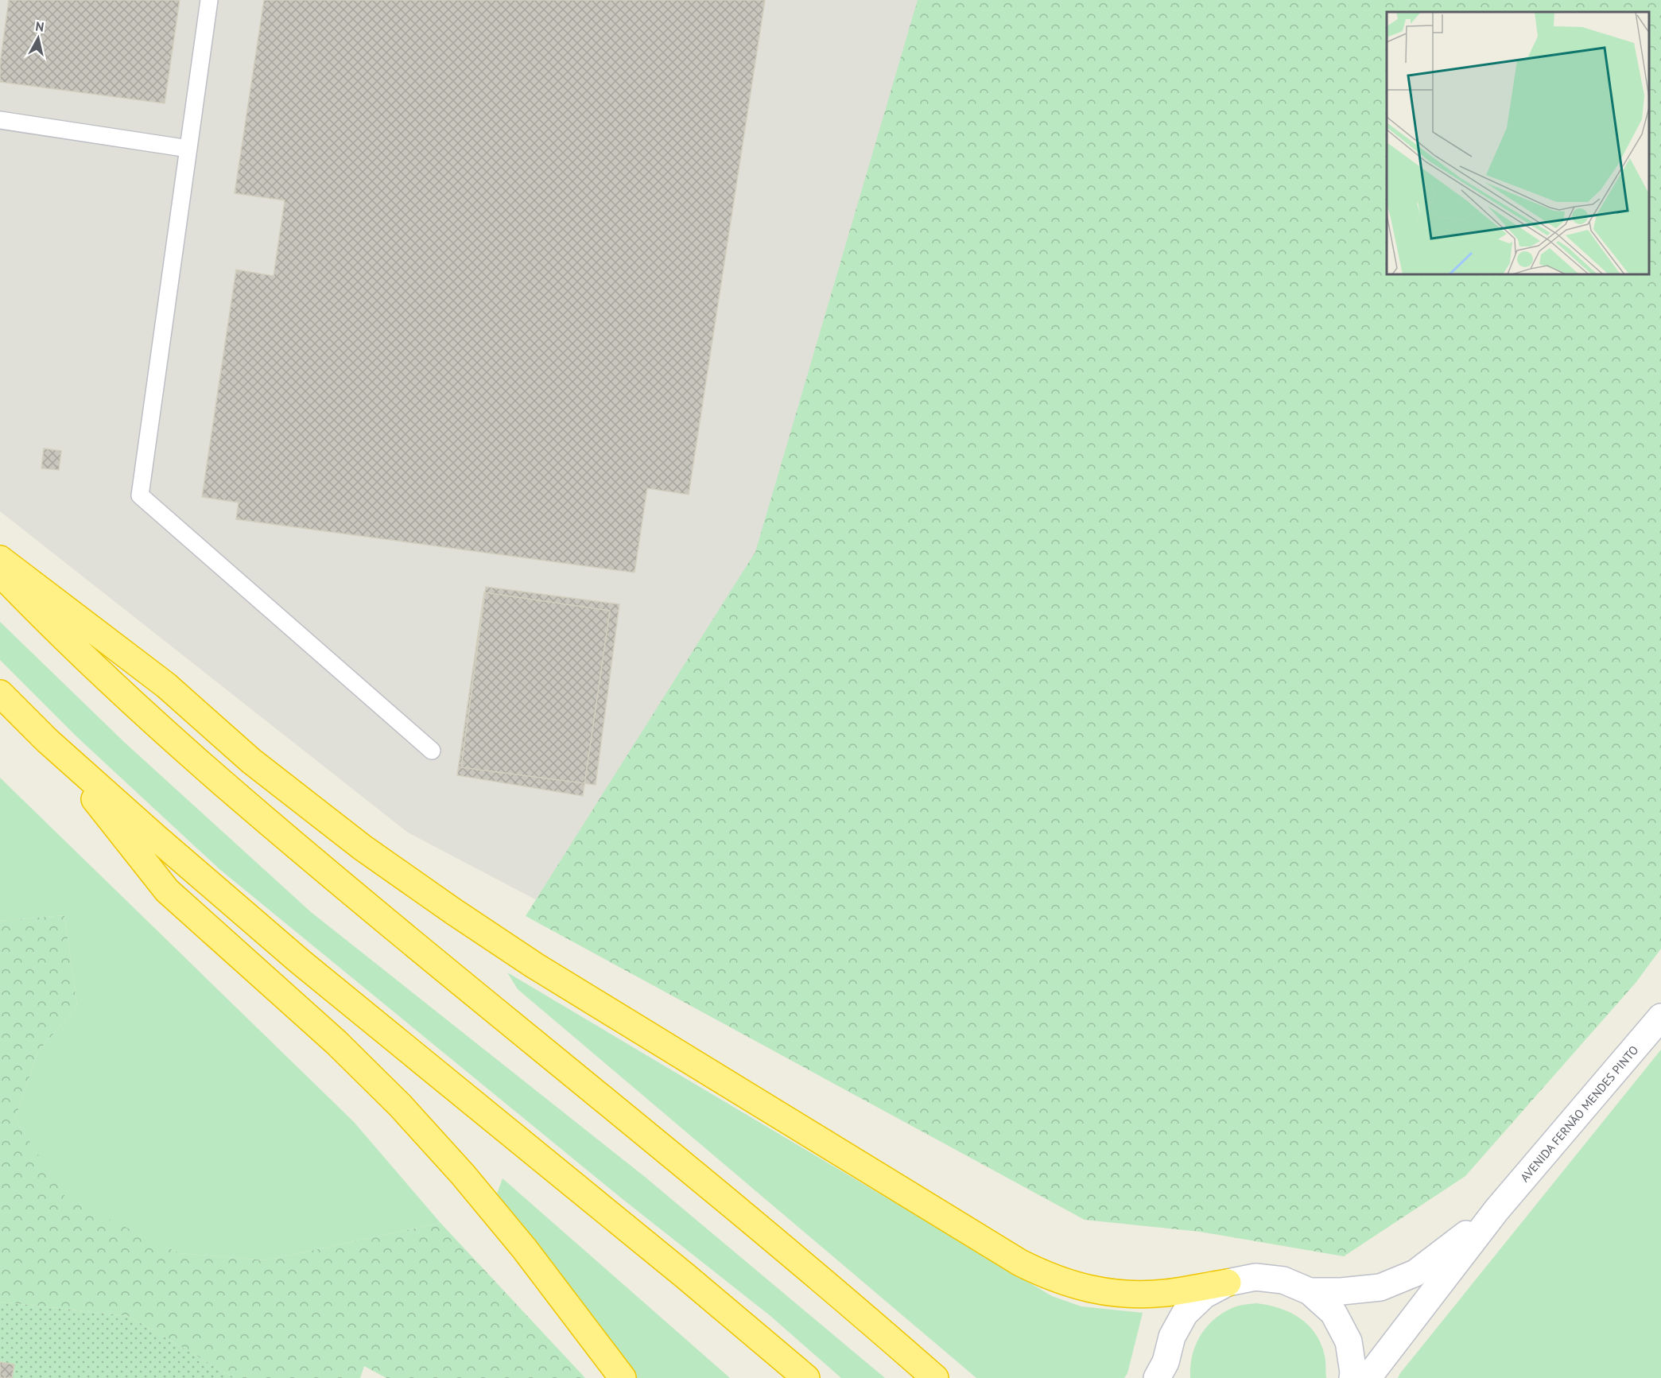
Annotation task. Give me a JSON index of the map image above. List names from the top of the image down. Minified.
{"streets":{"main road":["AVENIDA FERNÃO MENDES PINTO"]},"north":"top"}
